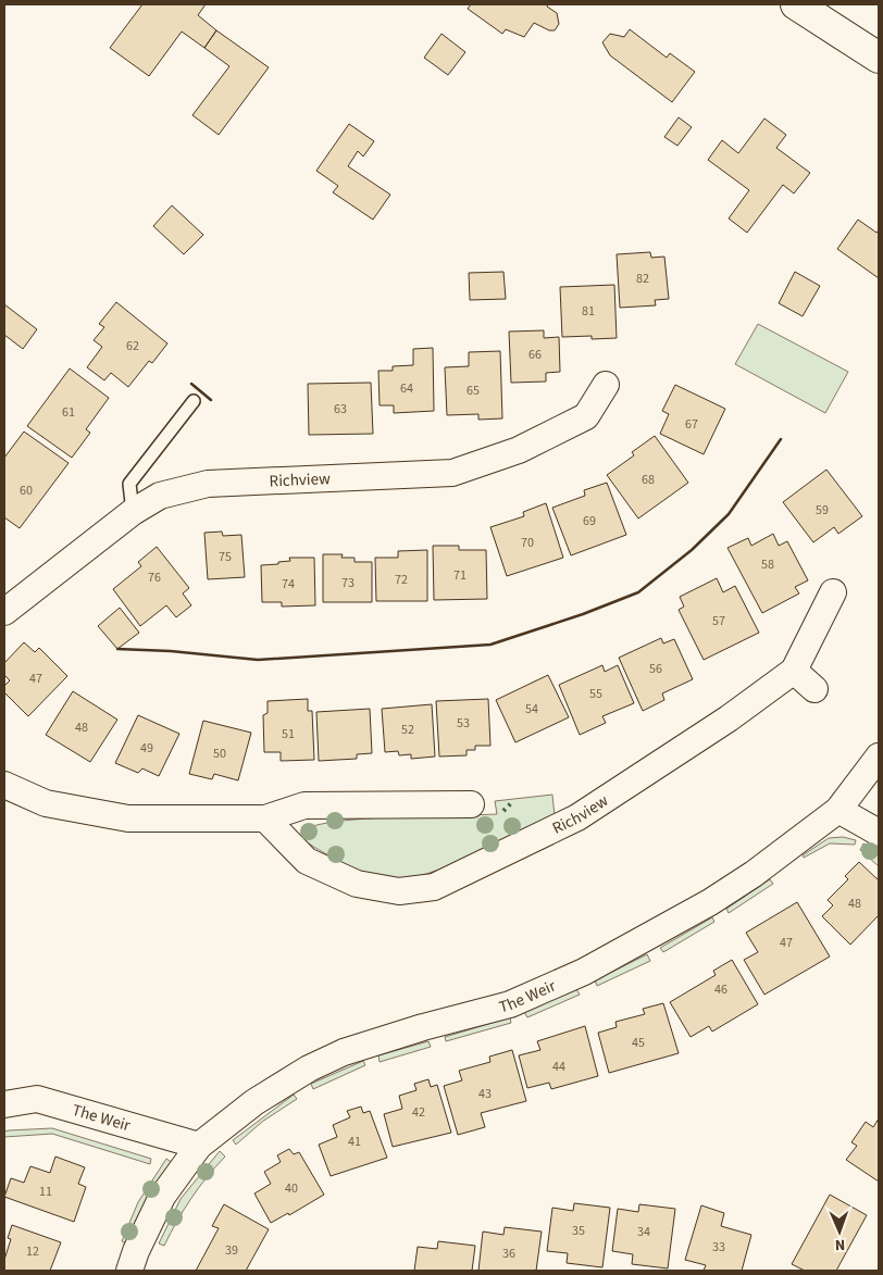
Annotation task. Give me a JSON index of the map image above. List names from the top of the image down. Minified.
{"streets":{"street":["Richview","The Weir"]},"house_numbers":["82","81","62","66","64","65","63","61","67","68","60","59","69","70","75","58","71","76","72","73","74","57","56","47","55","54","53","48","52","51","49","50","48","47","46","45","44","43","42","41","40","11","35","34","33","39","12","36"],"north":"bottom"}
